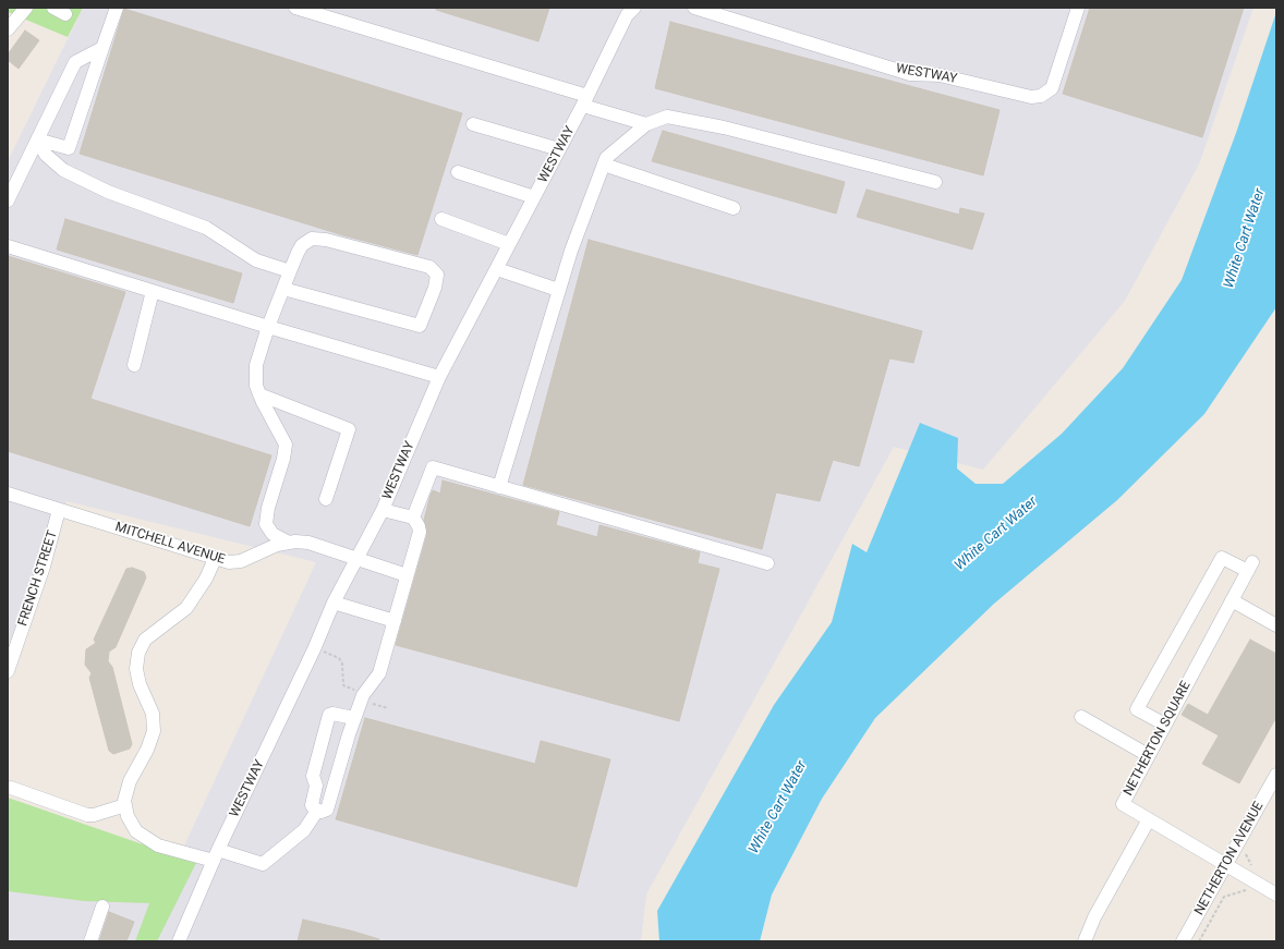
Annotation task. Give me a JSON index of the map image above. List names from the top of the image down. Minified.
{"streets":{"street":["WESTWAY","MITCHELL AVENUE","FRENCH STREET","NETHERTON SQUARE","NETHERTON AVENUE"]},"crossings":[["WESTWAY","MITCHELL AVENUE"],["MITCHELL AVENUE","FRENCH STREET"],["NETHERTON SQUARE","NETHERTON AVENUE"]],"water":["White Cart Water"]}
